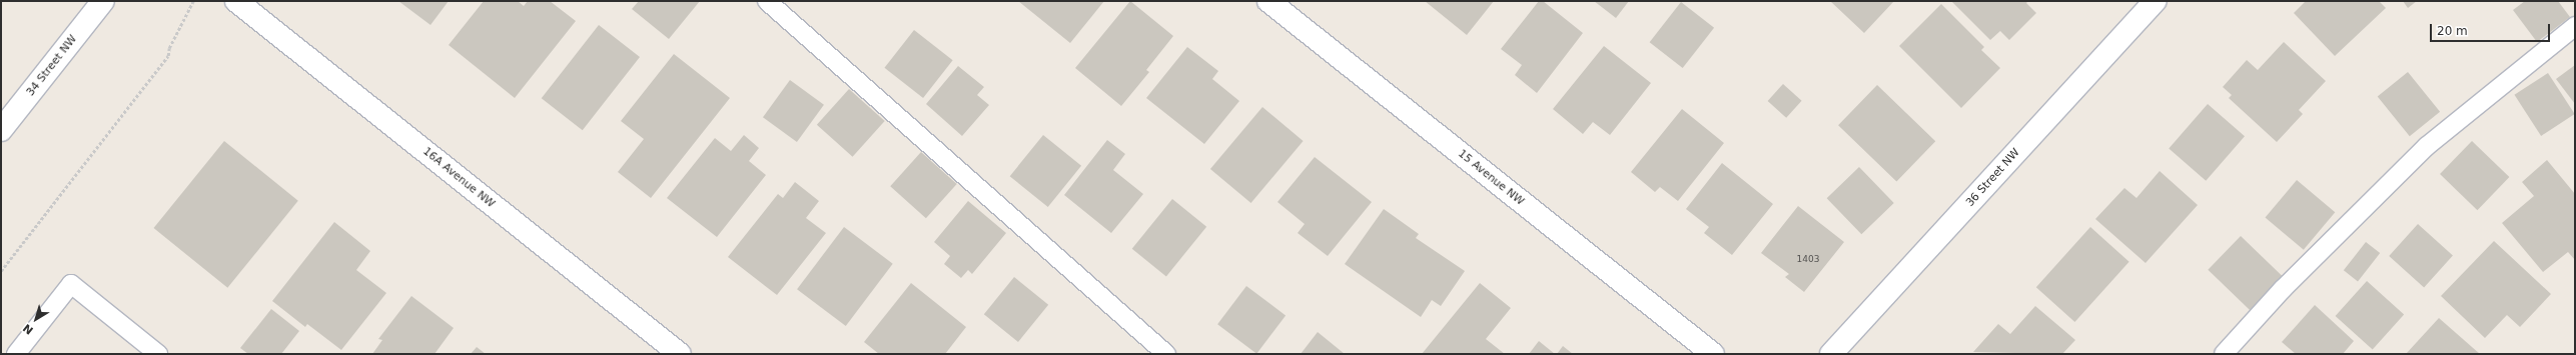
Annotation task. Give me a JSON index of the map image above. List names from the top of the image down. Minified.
{"streets":{"street":["34 Street NW","16A Avenue NW","15 Avenue NW","36 Street NW"]},"house_numbers":["1403"],"scale_bar":"20 m","north":"bottom left"}
